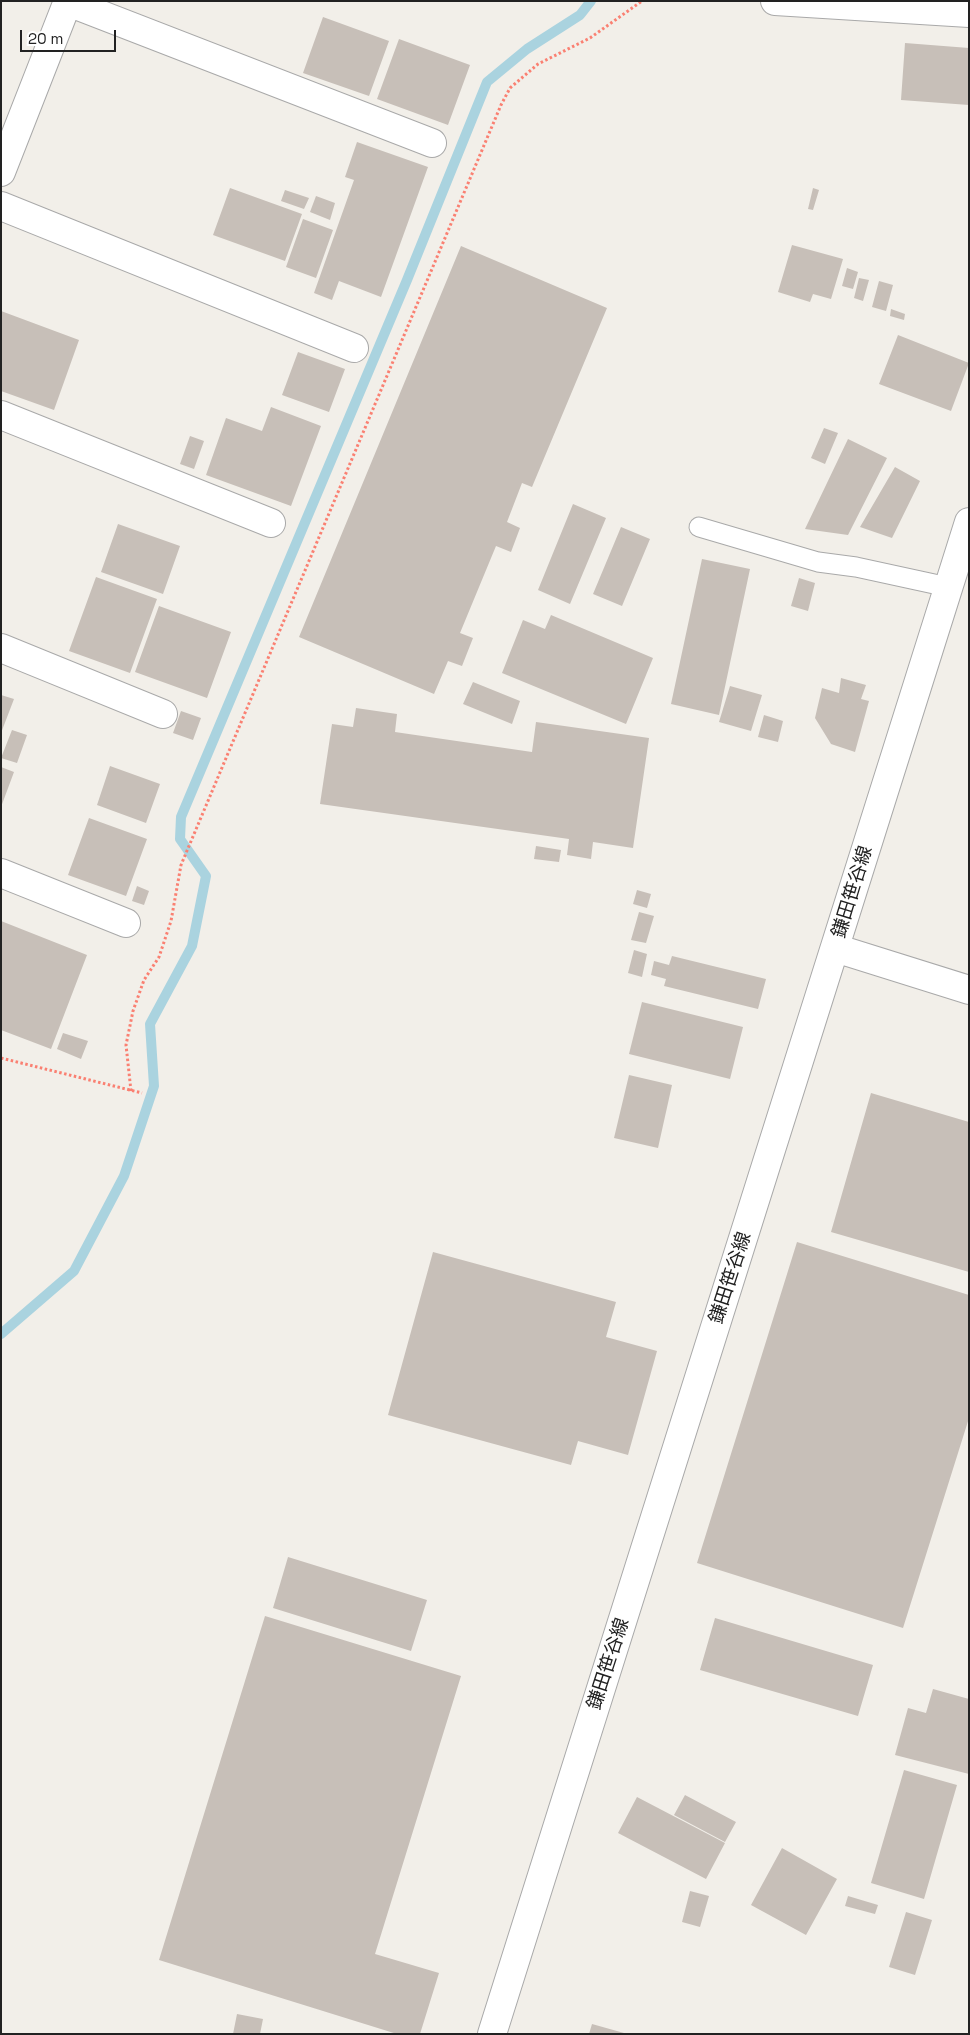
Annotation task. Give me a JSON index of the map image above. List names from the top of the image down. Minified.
{"streets":{"street":["鎌田笹谷線"]},"scale_bar":"20 m"}
